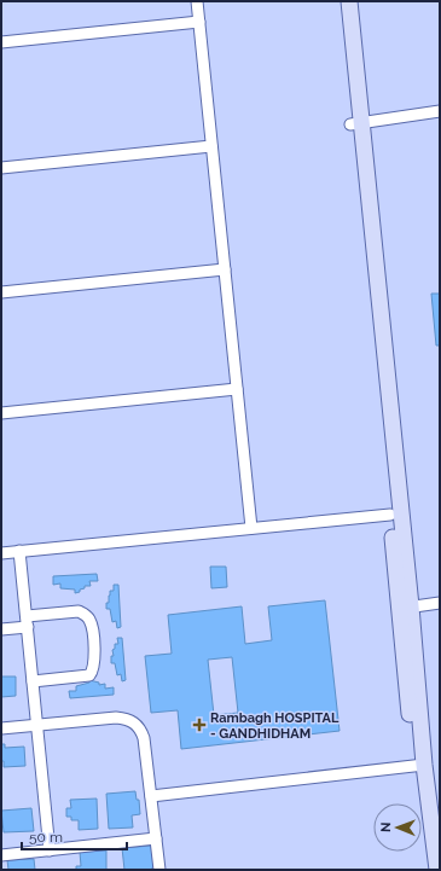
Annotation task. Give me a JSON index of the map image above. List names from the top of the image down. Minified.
{"places":{"health":["Rambagh HOSPITAL - GANDHIDHAM"]},"scale_bar":"50 m","north":"left"}
